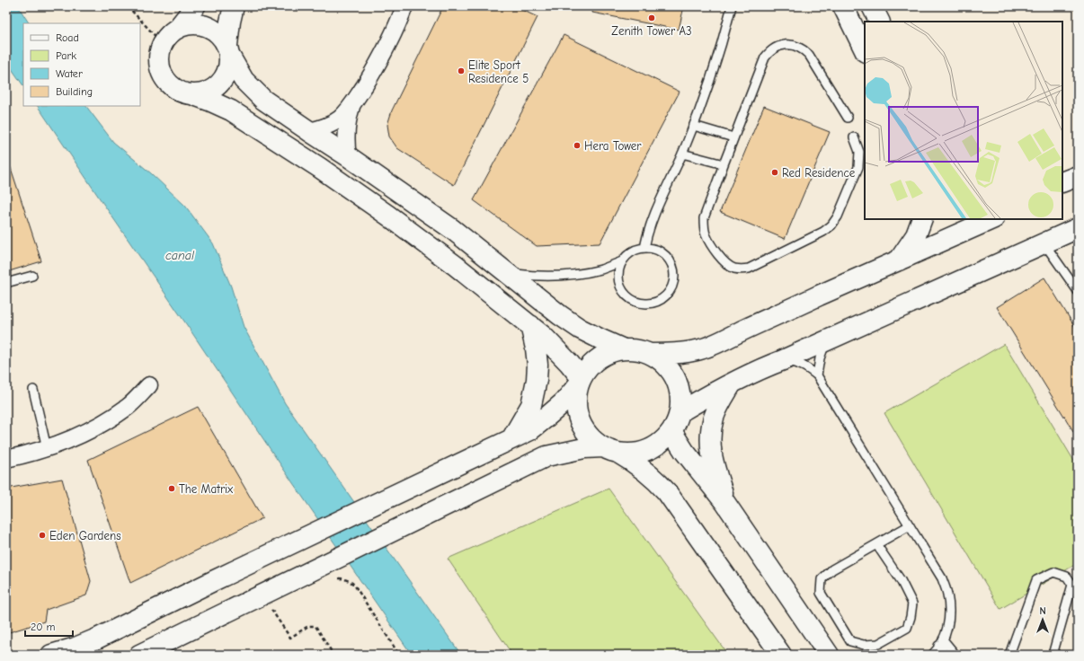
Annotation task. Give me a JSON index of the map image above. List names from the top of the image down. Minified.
{"water":["canal"],"places":["Zenith Tower A3","Elite Sport Residence 5","Hera Tower","Red Residence","The Matrix","Eden Gardens"],"legend":["Road","Park","Water","Building"],"scale_bar":"20 m","north":"top"}
